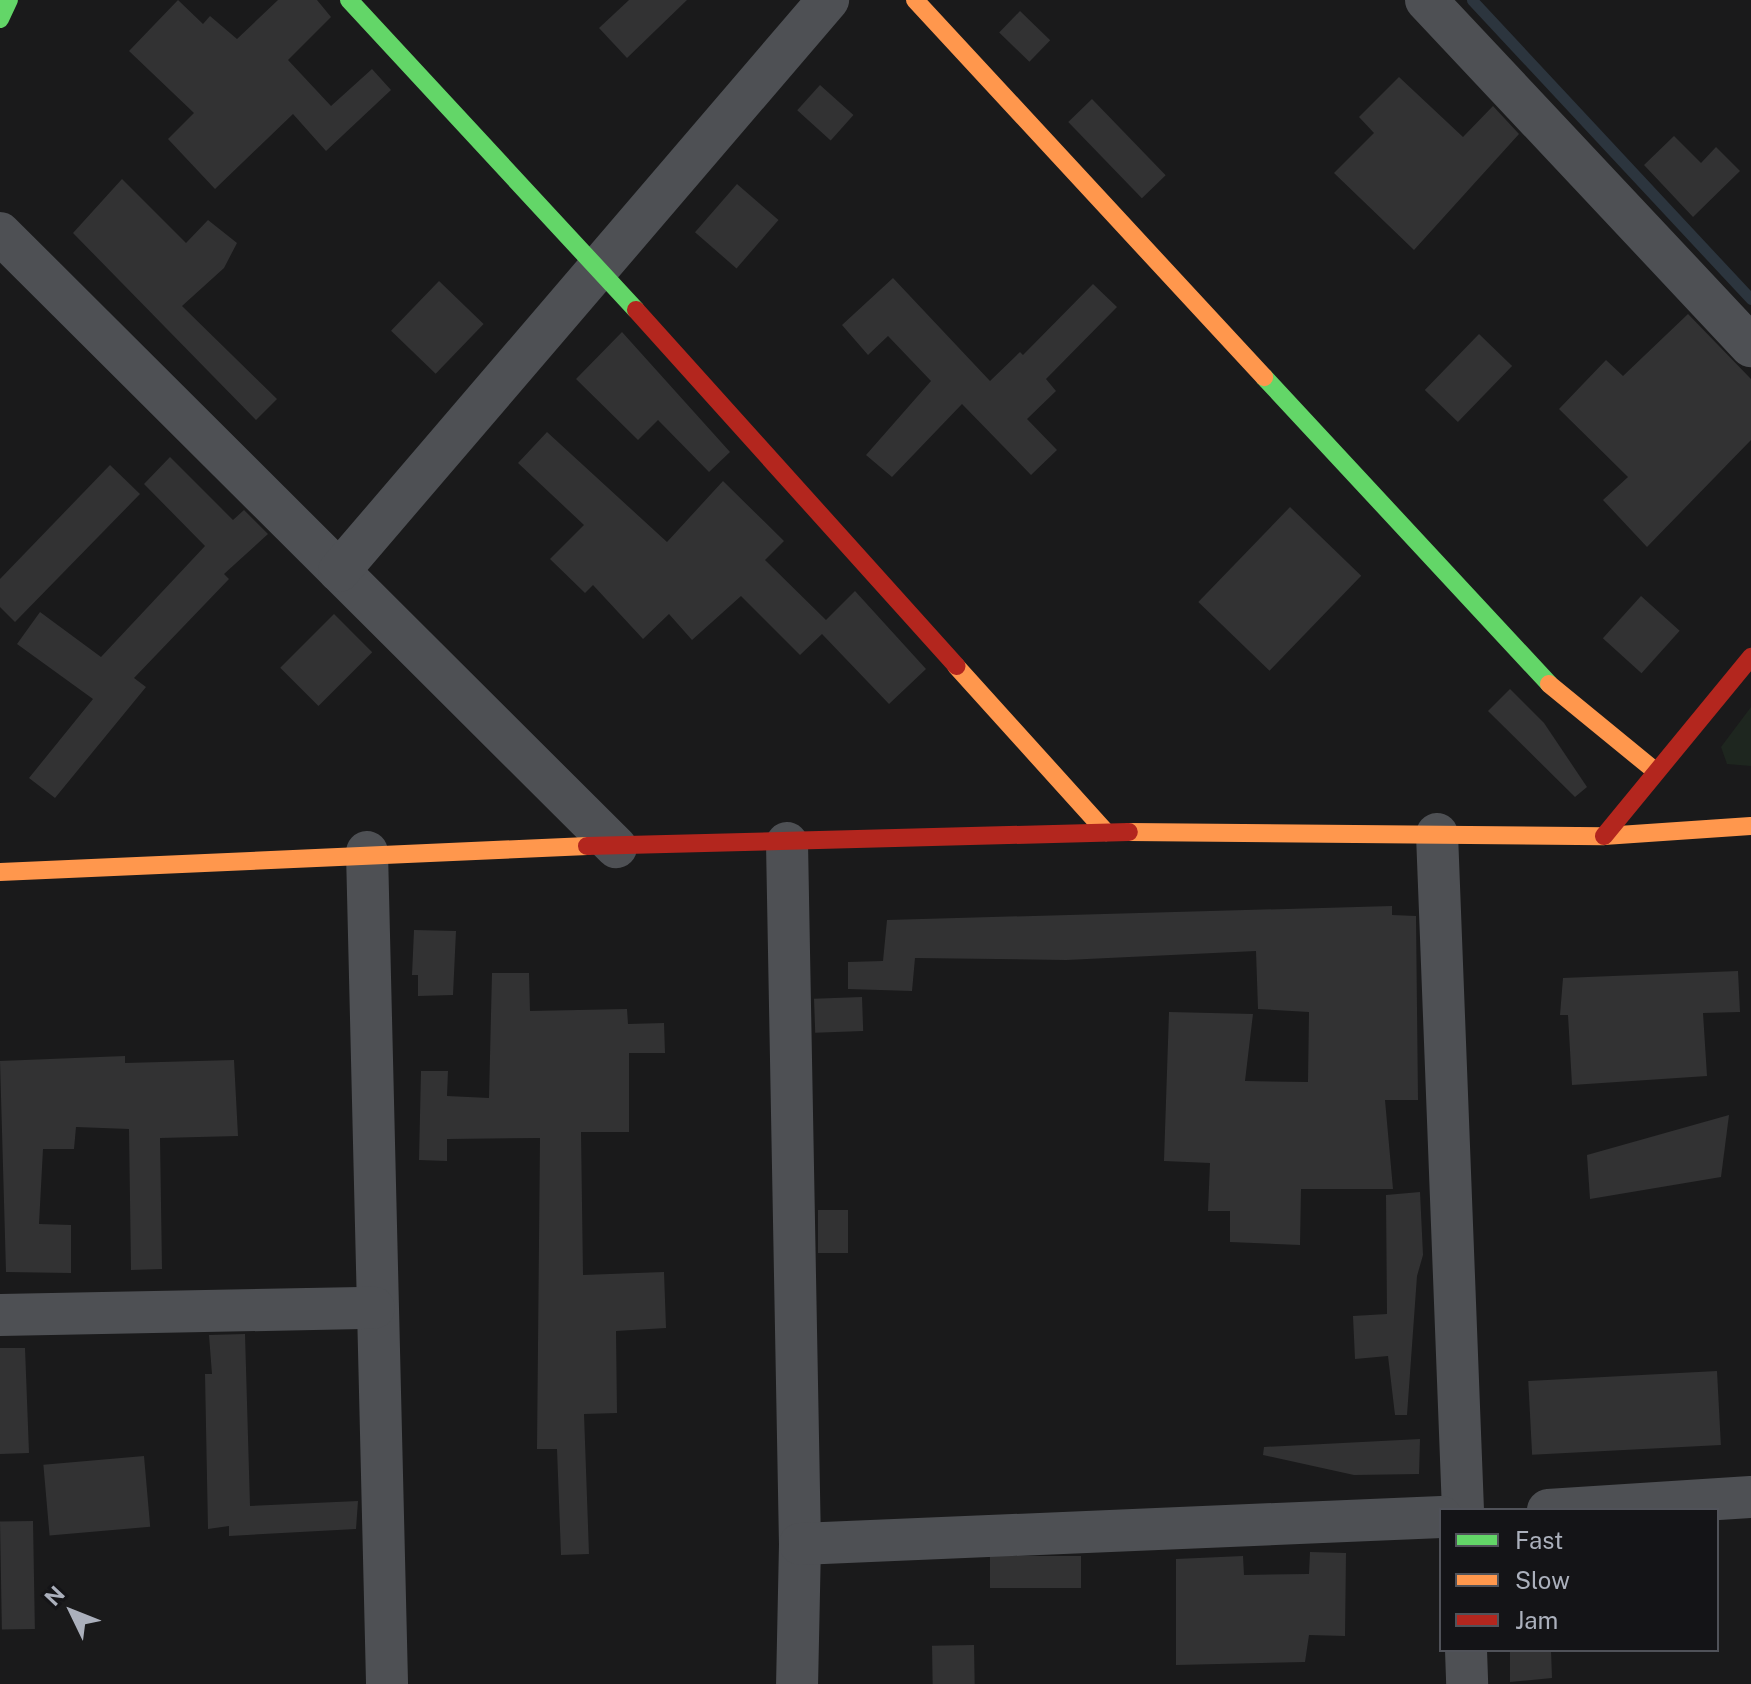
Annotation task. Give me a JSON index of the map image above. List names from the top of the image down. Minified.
{"legend":["Fast","Slow","Jam"],"north":"top left"}
